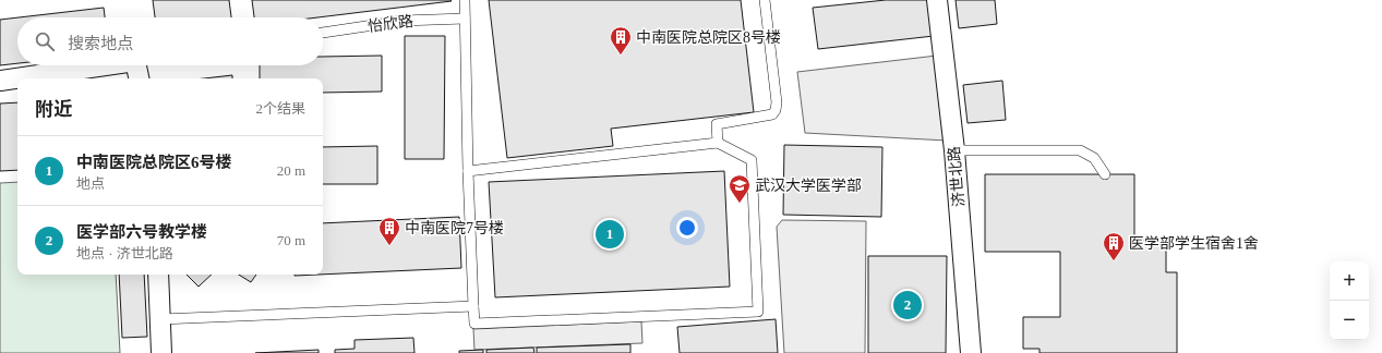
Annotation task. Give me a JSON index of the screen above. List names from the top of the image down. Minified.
{"streets":{"street":["济世北路"],"lane":["怡欣路"]},"places":{"building":["中南医院总院区8号楼","中南医院7号楼","医学部学生宿舍1舍"],"school or university":["武汉大学医学部"]},"page":{"search":"搜索地点","heading":["附近","2个结果"],"list":[{"mark":"1","name":"中南医院总院区6号楼","note":"地点","value":"20 m"},{"mark":"2","name":"医学部六号教学楼","note":"地点 · 济世北路","value":"70 m"}],"pins":["1","2"],"map_buttons":["+","−"]}}
